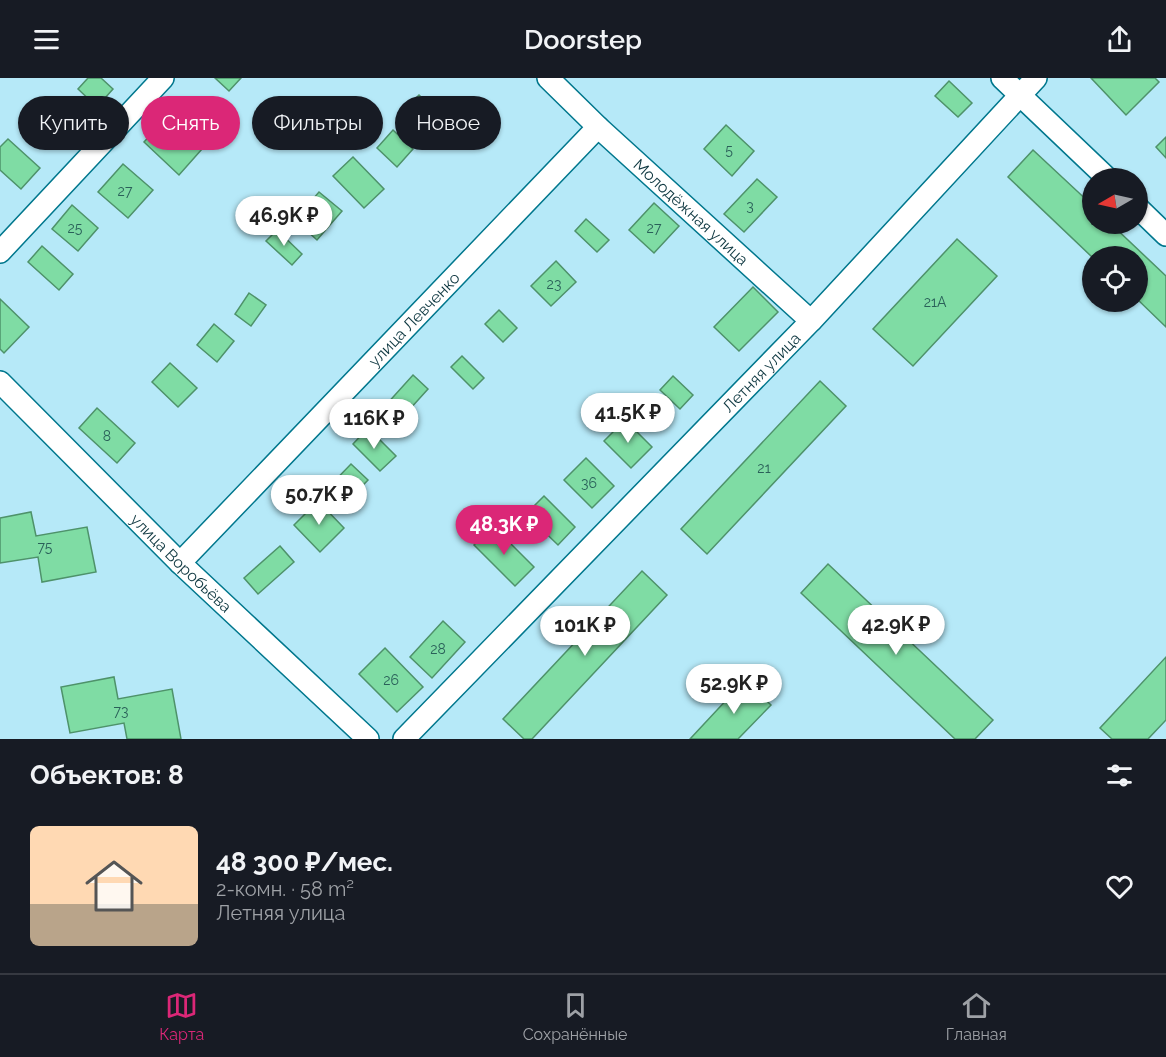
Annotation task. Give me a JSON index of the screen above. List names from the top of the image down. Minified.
{"streets":{"street":["Молодёжная улица","улица Левченко","Летняя улица","улица Воробьёва"]},"crossings":[["Молодёжная улица","улица Левченко"],["Молодёжная улица","Летняя улица"],["улица Левченко","улица Воробьёва"]],"house_numbers":["5","27","3","25","27","23","21А","8","21","36","75","28","26","73"],"north":"left","page":{"header":"Doorstep","chip":["Купить","Снять","Фильтры","Новое"],"price":["46.9K ₽","41.5K ₽","116K ₽","50.7K ₽","48.3K ₽","42.9K ₽","101K ₽","52.9K ₽"],"heading":"Объектов: 8","list":[{"name":"48 300 ₽/мес.","note":"2-комн. · 58 m² · Летняя улица"}],"tabs":["Карта","Сохранённые","Главная"]}}
